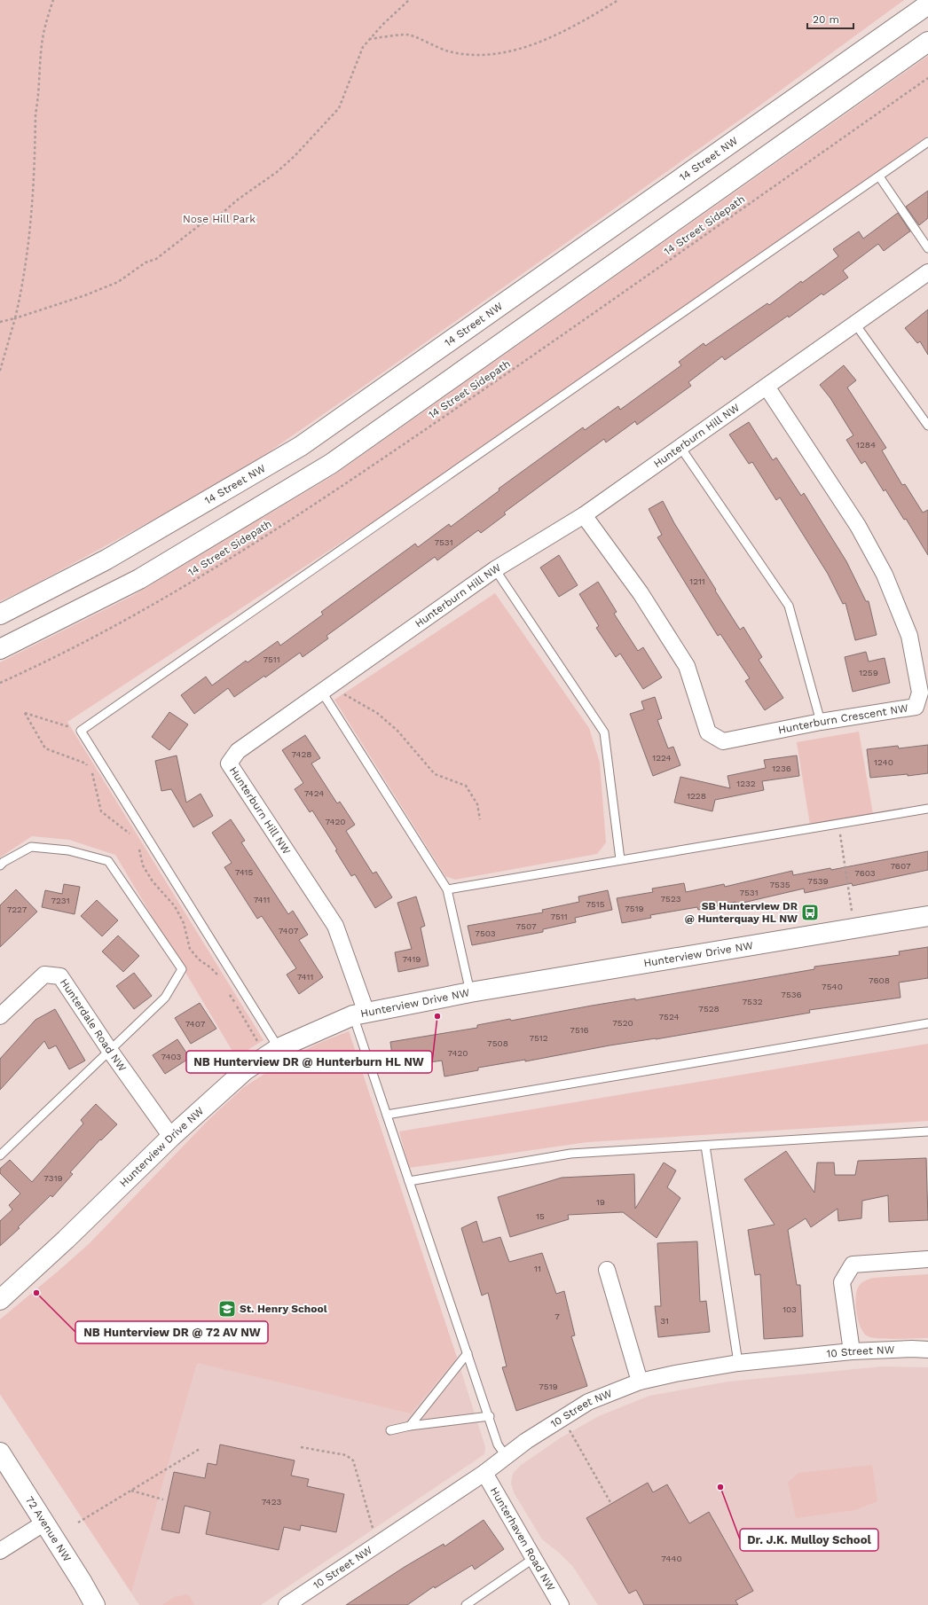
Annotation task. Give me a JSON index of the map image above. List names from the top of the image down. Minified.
{"streets":{"main road":["14 Street NW","Hunterview Drive NW","72 Avenue NW"],"street":["Hunterburn Hill NW","Hunterburn Crescent NW","Hunterdale Road NW","10 Street NW","Hunterhaven Road NW"],"path":["14 Street Sidepath"]},"crossings":[["Hunterburn Hill NW","Hunterburn Crescent NW"],["Hunterburn Hill NW","Hunterview Drive NW"],["Hunterview Drive NW","Hunterdale Road NW"],["10 Street NW","Hunterhaven Road NW"]],"parks":["Nose Hill Park"],"places":{"bus stop":["SB Hunterview DR @ Hunterquay HL NW"],"other":["NB Hunterview DR @ Hunterburn HL NW","NB Hunterview DR @ 72 AV NW","Dr. J.K. Mulloy School"],"school or university":["St. Henry School"]},"house_numbers":["1284","7531","1211","7511","1259","7428","1224","1240","1236","1232","7424","1228","7420","7607","7415","7603","7539","7535","7531","7523","7411","7231","7515","7519","7227","7511","7507","7407","7503","7419","7411","7608","7540","7536","7532","7528","7524","7520","7407","7516","7512","7508","7420","7403","7319","19","15","11","103","7","31","7519","7423","7440"],"scale_bar":"20 m"}
